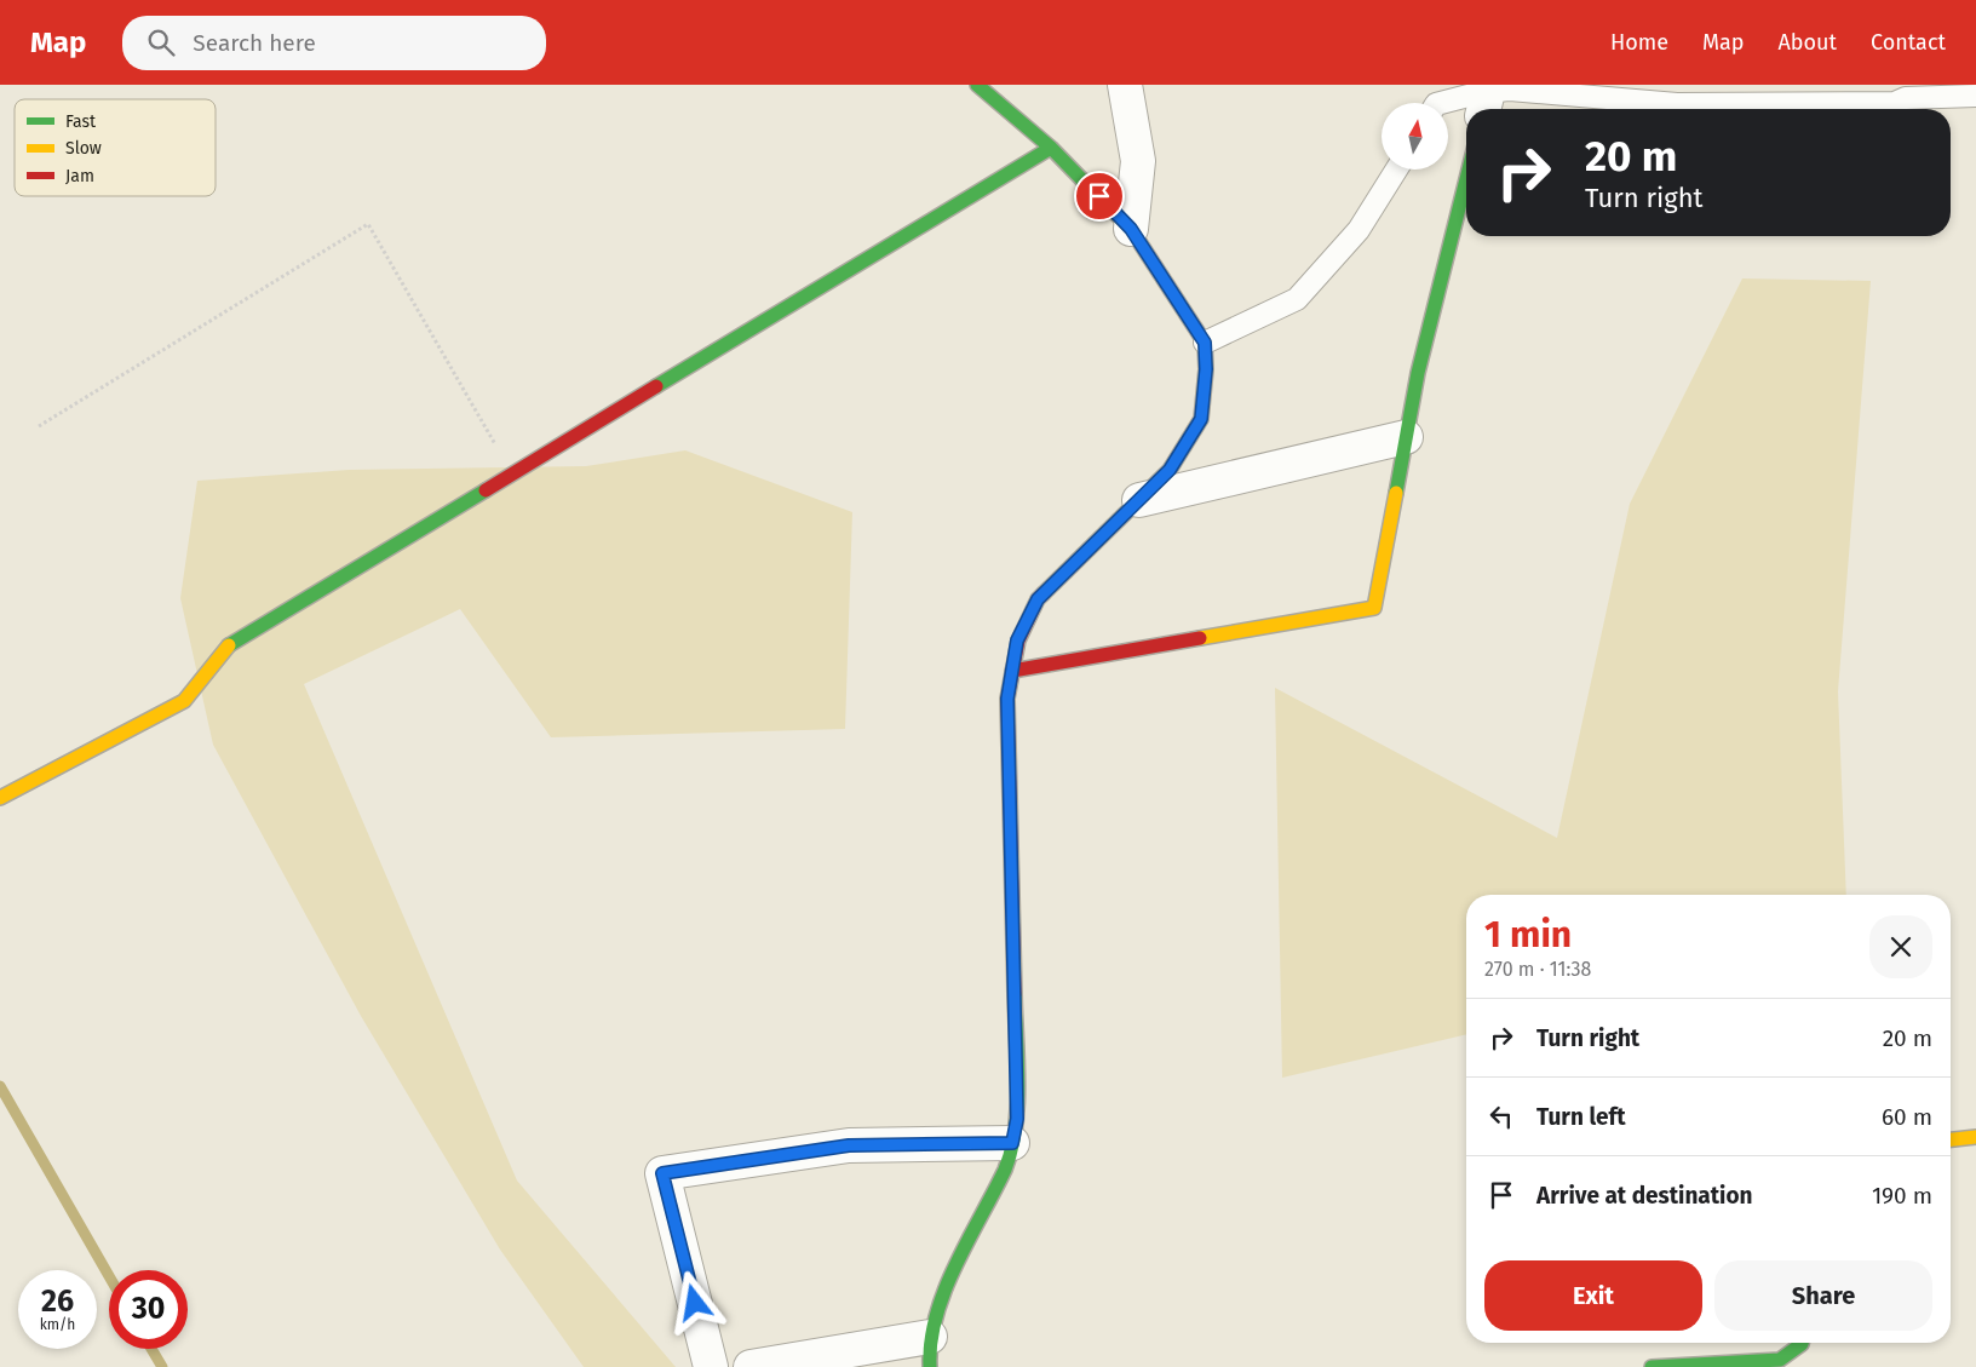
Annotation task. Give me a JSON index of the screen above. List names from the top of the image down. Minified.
{"legend":["Fast","Slow","Jam"],"north":"top","page":{"header":"Map","search":"Search here","nav":["Home","Map","About","Contact"],"turn":["20 m","Turn right"],"heading":["1 min","270 m · 11:38"],"list":[{"name":"Turn right","value":"20 m"},{"name":"Turn left","value":"60 m"},{"name":"Arrive at destination","value":"190 m"}],"buttons":["Exit","Share"],"speed":"26 km/h","limit":"30"}}
